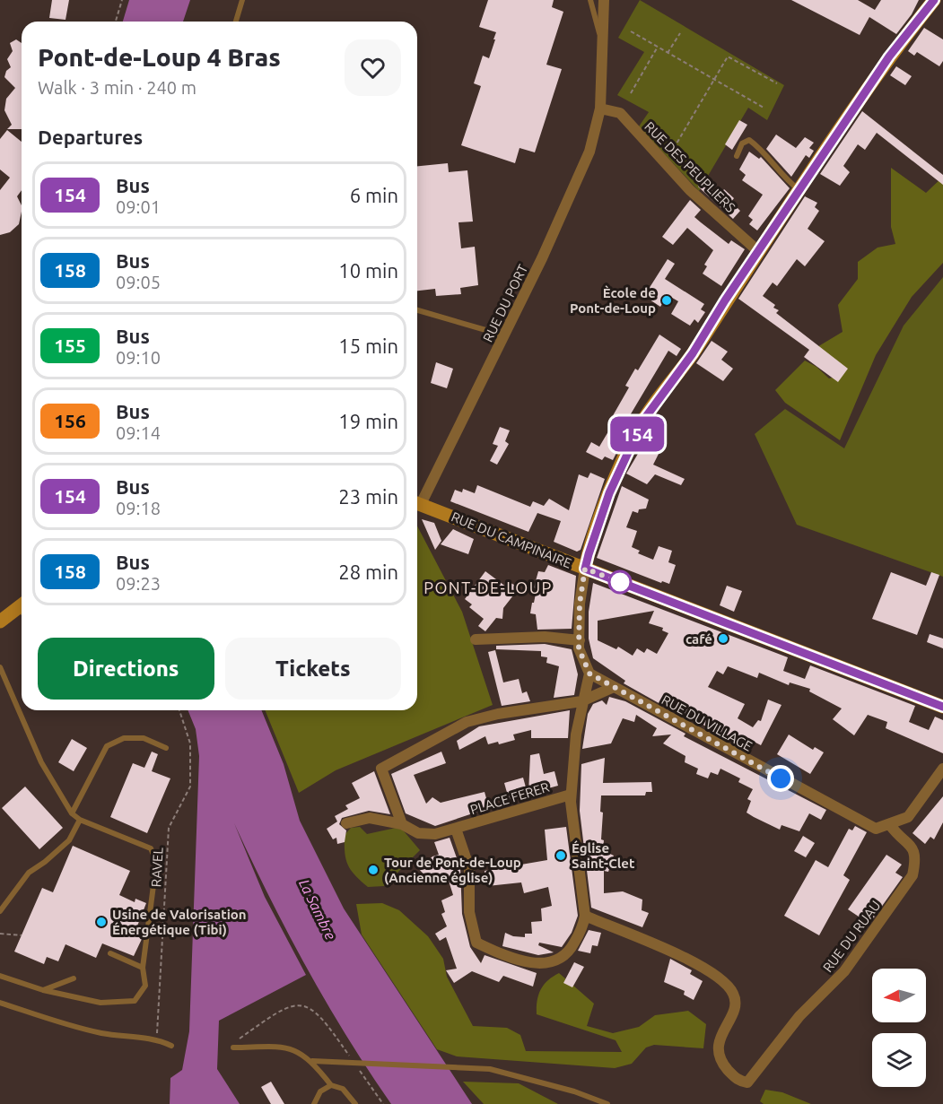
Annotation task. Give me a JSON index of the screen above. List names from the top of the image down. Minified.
{"streets":{"street":["RUE DES PEUPLIERS","RUE DU PORT","RUE DU CAMPINAIRE","RUE DU VILLAGE","PLACE FERER","RUE DU RUAU"],"path":["RAVEL"]},"crossings":[["RUE DES PEUPLIERS","RUE DU PORT"],["RUE DU VILLAGE","RUE DU RUAU"]],"districts":["PONT-DE-LOUP"],"water":["La Sambre"],"places":["Ècole de Pont-de-Loup","café","Église Saint-Clet","Tour de Pont-de-Loup (Ancienne église)","Usine de Valorisation Énergétique (Tibi)"],"lines":["bus line 154"],"north":"left","page":{"on_map":"154","heading":[["Pont-de-Loup 4 Bras","Walk · 3 min · 240 m"],"Departures"],"list":[{"mark":"154","name":"Bus","note":"09:01","value":"6 min"},{"mark":"158","name":"Bus","note":"09:05","value":"10 min"},{"mark":"155","name":"Bus","note":"09:10","value":"15 min"},{"mark":"156","name":"Bus","note":"09:14","value":"19 min"},{"mark":"154","name":"Bus","note":"09:18","value":"23 min"},{"mark":"158","name":"Bus","note":"09:23","value":"28 min"}],"buttons":["Directions","Tickets"]}}
